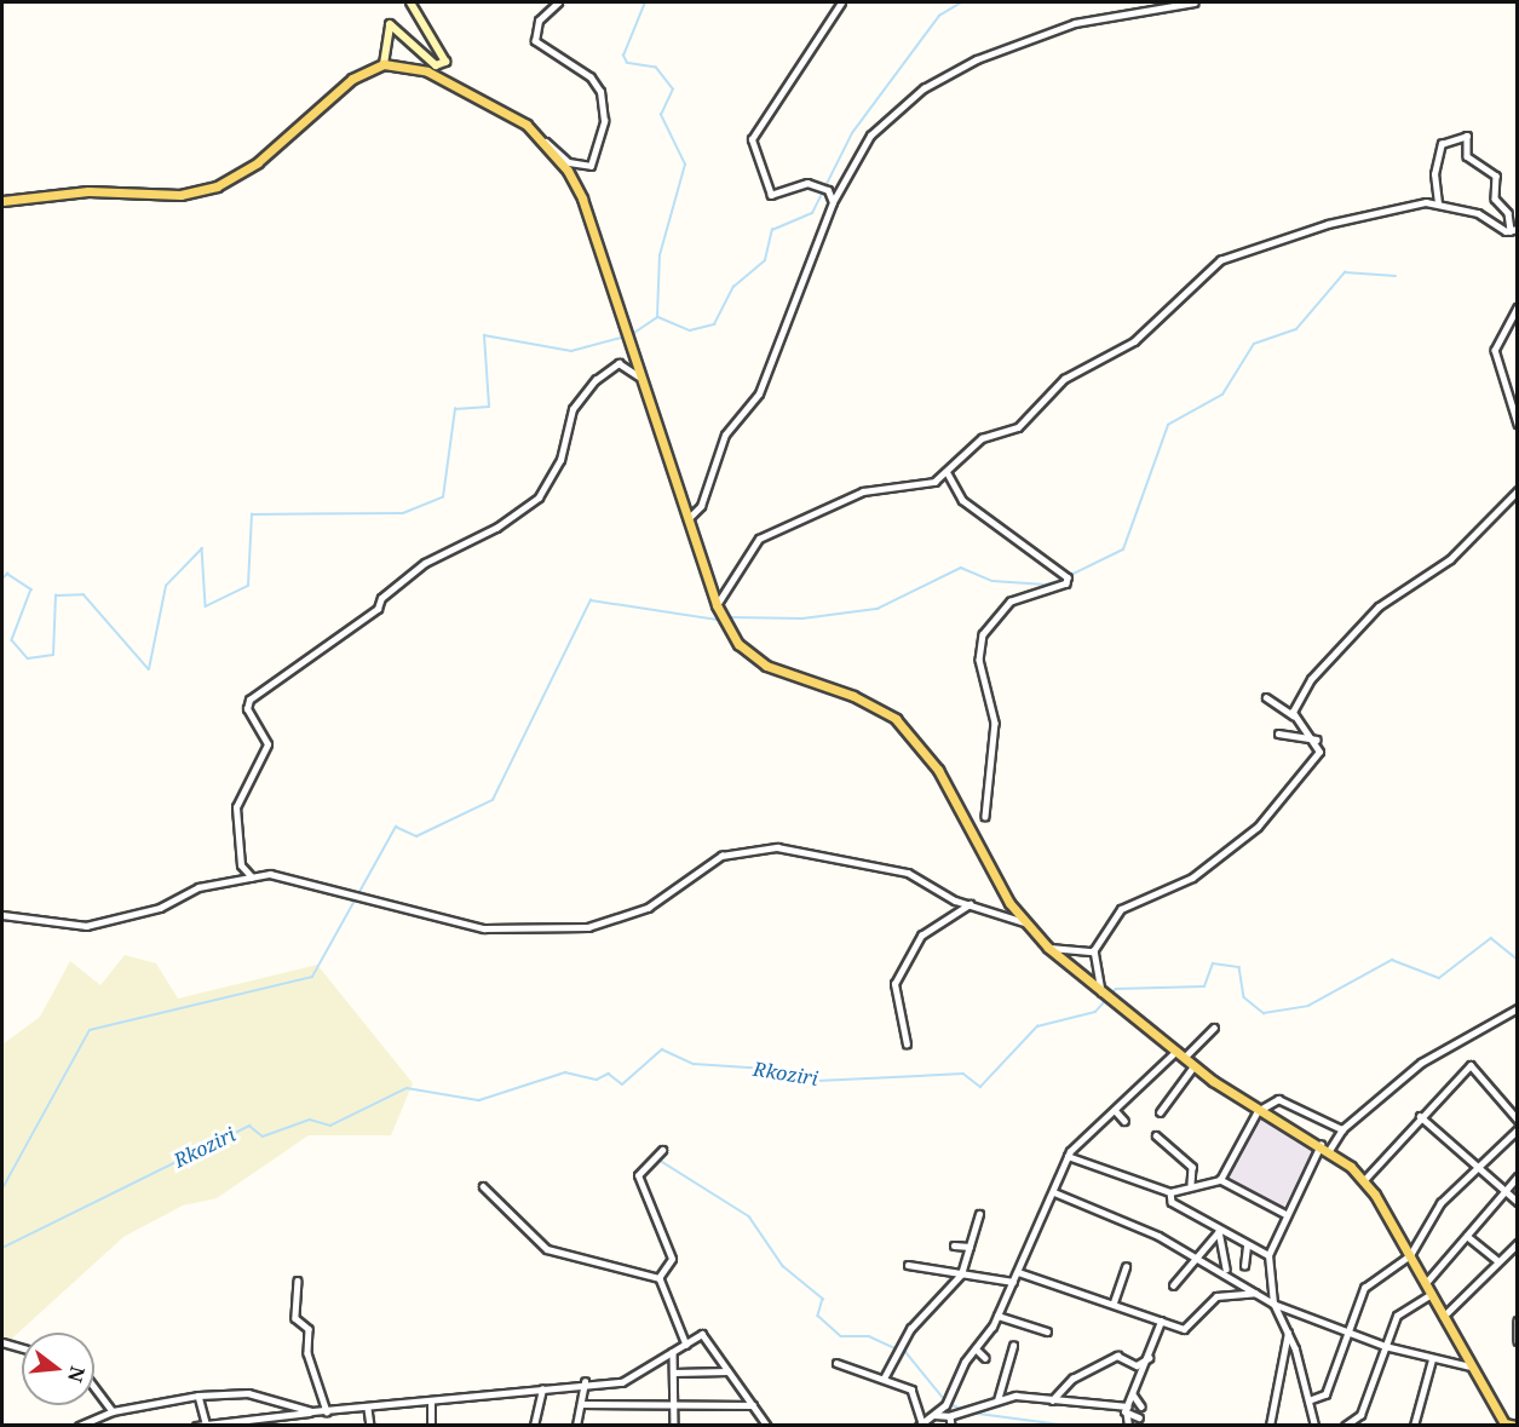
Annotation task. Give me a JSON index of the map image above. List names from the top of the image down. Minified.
{"water":["Rkoziri"],"north":"right"}
